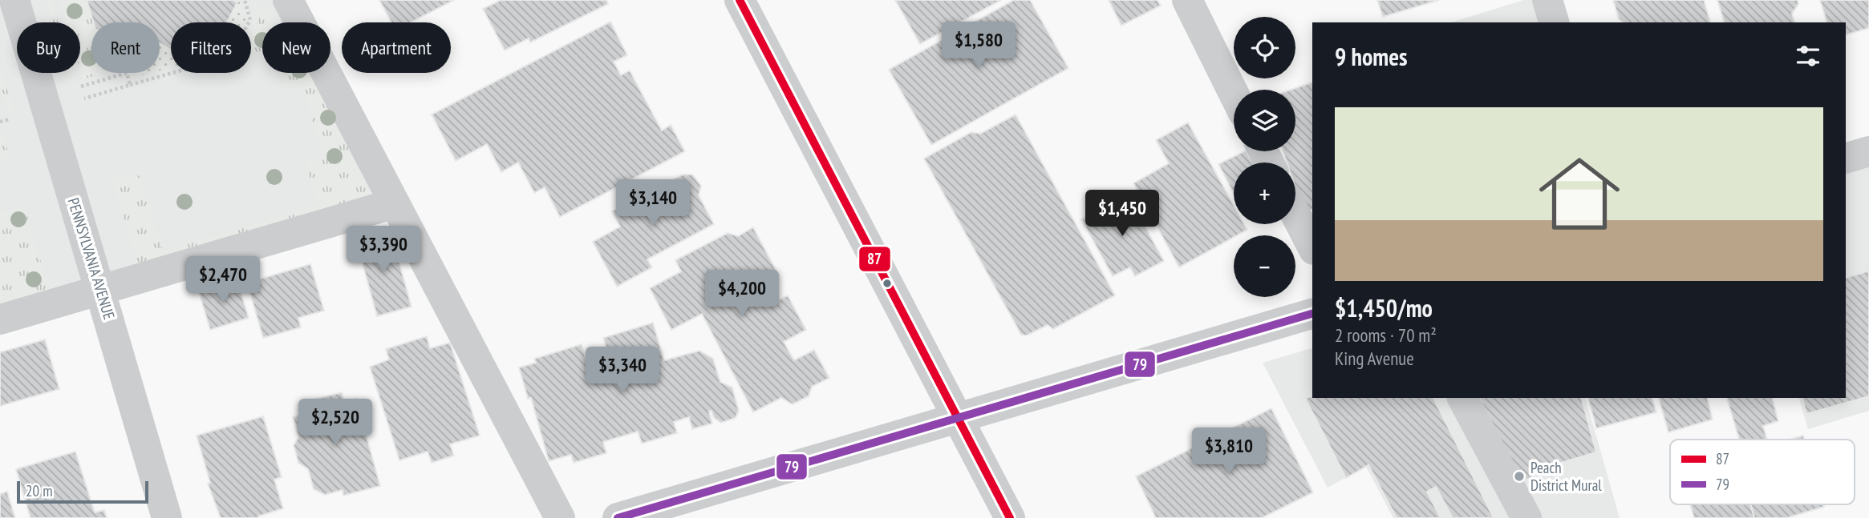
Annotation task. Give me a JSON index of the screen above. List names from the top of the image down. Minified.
{"streets":{"street":["PENNSYLVANIA AVENUE"]},"places":["Peach District Mural"],"lines":["transit line 87","transit line 79"],"legend":["87","79"],"scale_bar":"20 m","page":{"map_buttons":["+","−"],"price":["$1,580","$3,140","$1,450","$3,390","$2,470","$4,200","$3,340","$2,520","$3,810"],"chip":["Buy","Rent","Filters","New","Apartment"],"heading":"9 homes","list":[{"name":"$1,450/mo","note":"2 rooms · 70 m² · King Avenue"}],"scale":"20 m"}}
